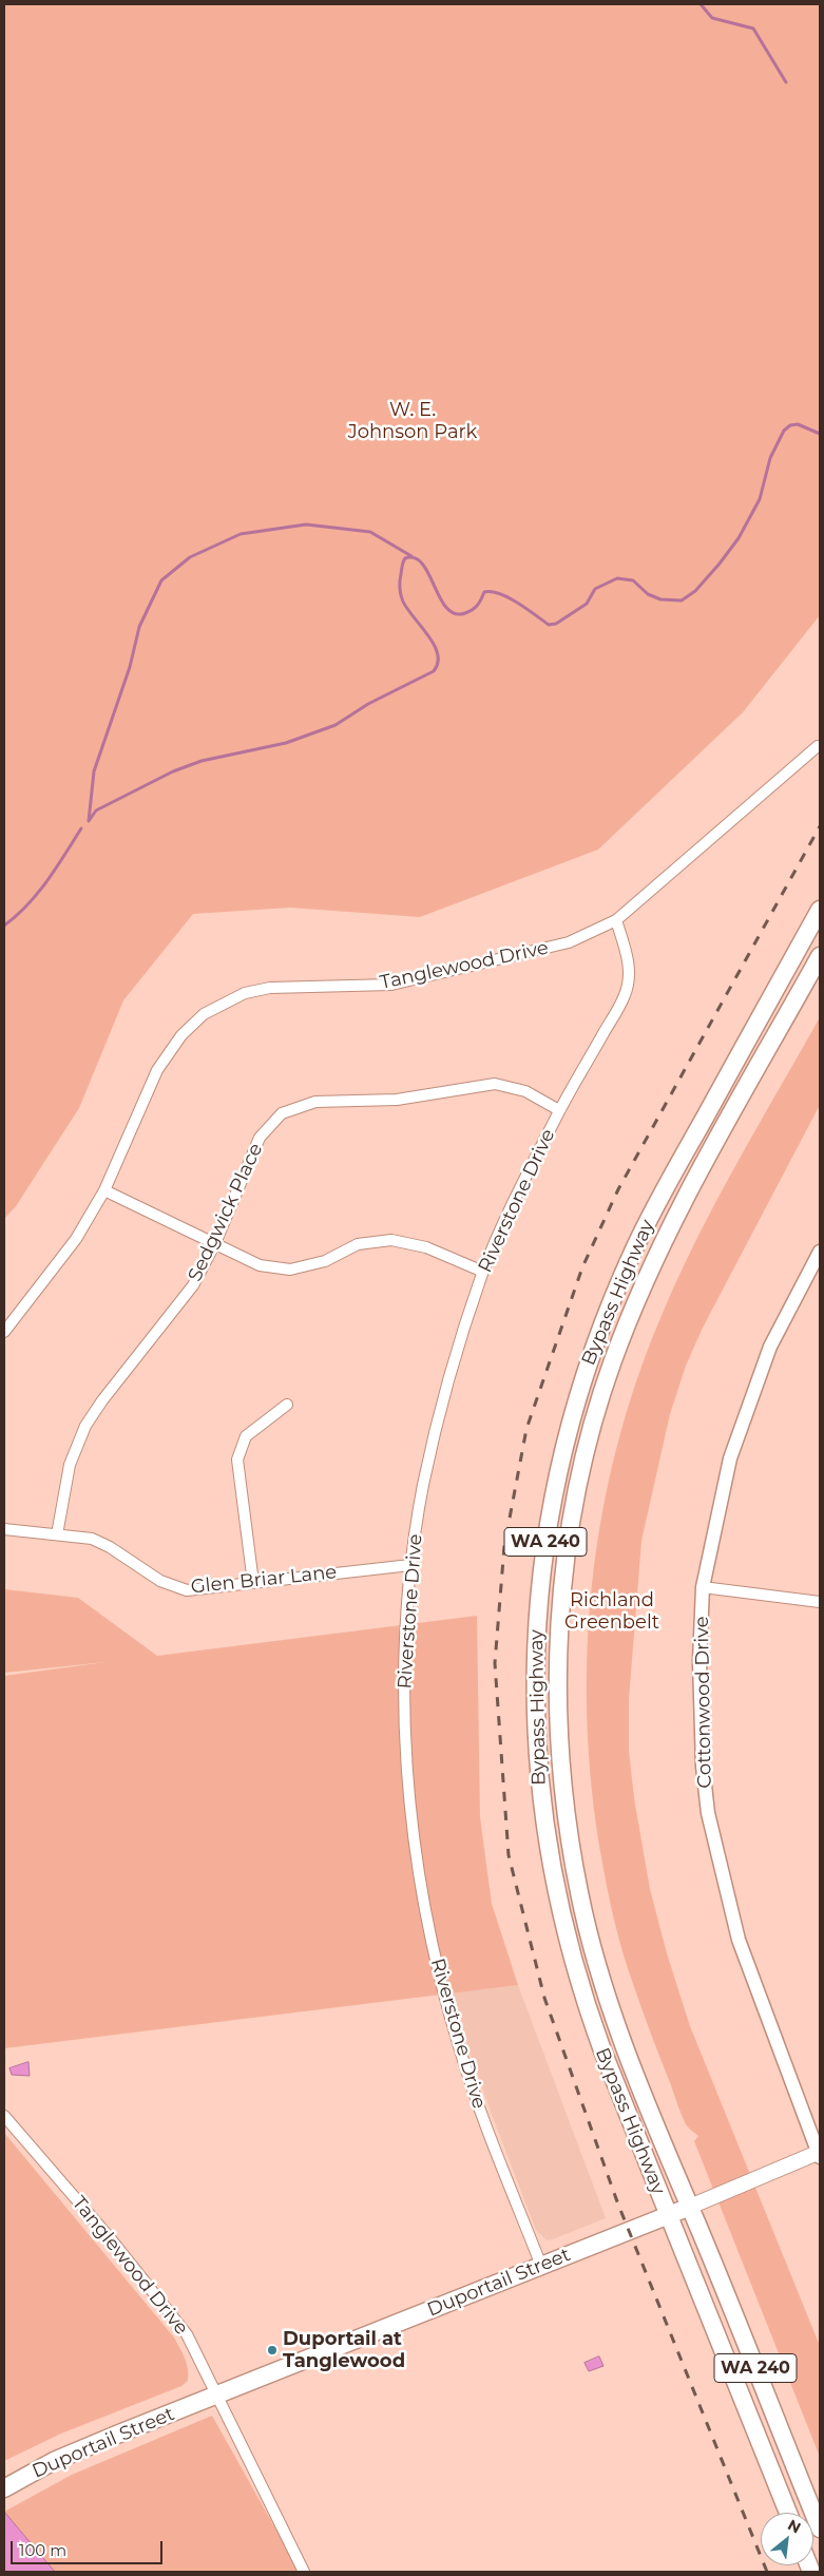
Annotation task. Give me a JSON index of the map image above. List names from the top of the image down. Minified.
{"streets":{"main road":["Bypass Highway","WA 240","Duportail Street"],"street":["Tanglewood Drive","Riverstone Drive","Sedgwick Place","Glen Briar Lane","Cottonwood Drive"]},"crossings":[["Tanglewood Drive","Riverstone Drive"],["Tanglewood Drive","Duportail Street"],["Riverstone Drive","Sedgwick Place"],["Riverstone Drive","Glen Briar Lane"],["Riverstone Drive","Duportail Street"],["Sedgwick Place","Glen Briar Lane"],["Bypass Highway","Duportail Street"],["Cottonwood Drive","Duportail Street"]],"parks":["W. E. Johnson Park","Richland Greenbelt"],"places":["Duportail at Tanglewood"],"scale_bar":"100 m","north":"top right"}
